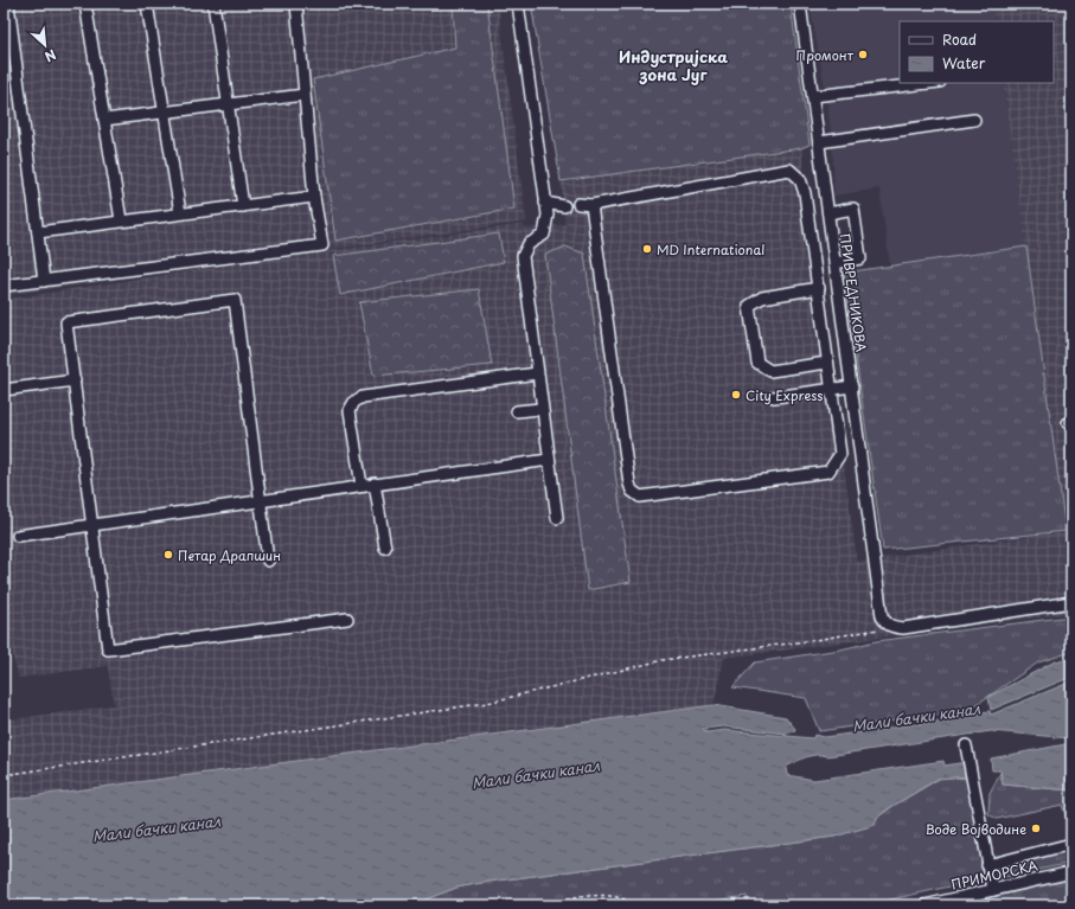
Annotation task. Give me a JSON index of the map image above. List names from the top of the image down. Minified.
{"streets":{"street":["ПРИВРЕДНИКОВА","ПРИМОРСКА"]},"districts":["Индустријска зона Југ"],"water":["Мали бачки канал"],"places":["Промонт","MD International","City Express","Петар Драпшин","Воде Војводине"],"legend":["Road","Water"],"north":"bottom right"}
